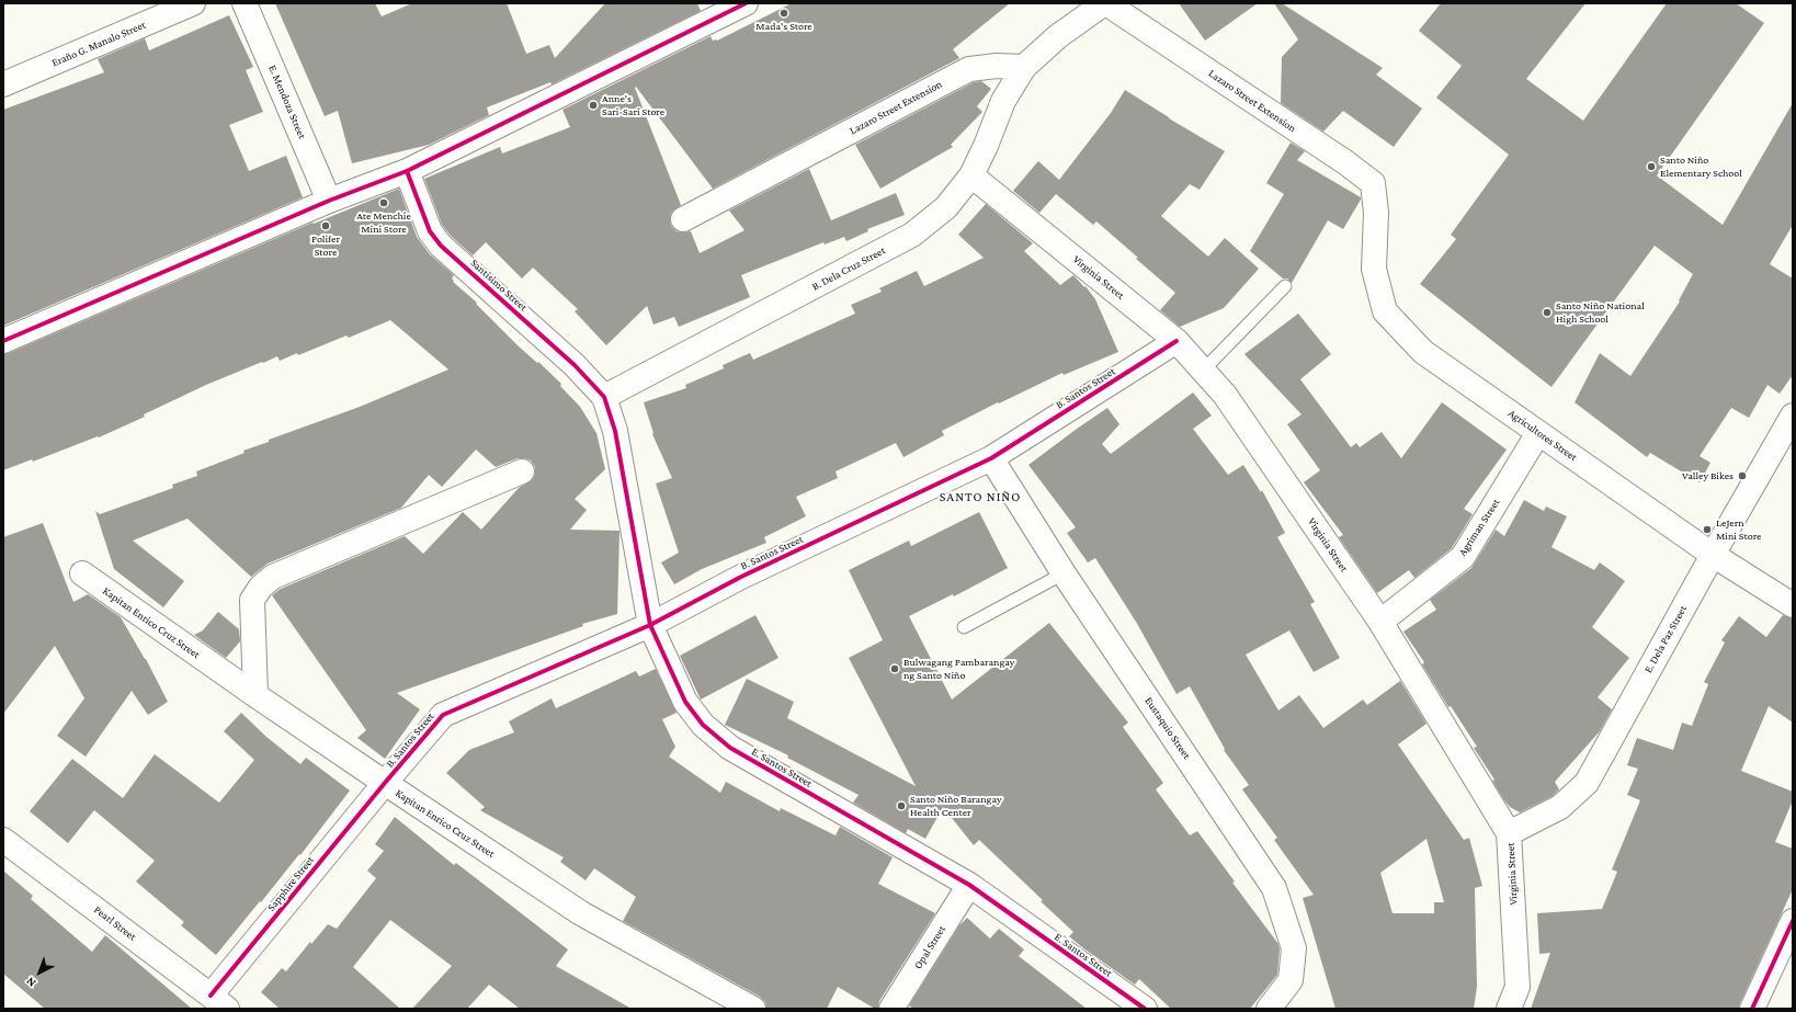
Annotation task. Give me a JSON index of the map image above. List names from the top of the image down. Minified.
{"streets":{"street":["Eraño G. Manalo Street","Lazaro Street Extension","E. Mendoza Street","B. Dela Cruz Street","Virginia Street","Santisimo Street","B. Santos Street","Agricultores Street","Agriman Street","Kapitan Enrico Cruz Street","E. Dela Paz Street","Eustaquio Street","E. Santos Street","Sapphire Street","Pearl Street","Opal Street"]},"crossings":[["Lazaro Street Extension","B. Dela Cruz Street"],["Lazaro Street Extension","Agricultores Street"],["B. Dela Cruz Street","Virginia Street"],["B. Dela Cruz Street","Santisimo Street"],["B. Dela Cruz Street","E. Santos Street"],["Virginia Street","B. Santos Street"],["Virginia Street","Agriman Street"],["Virginia Street","E. Dela Paz Street"],["Santisimo Street","E. Santos Street"],["B. Santos Street","Kapitan Enrico Cruz Street"],["B. Santos Street","Eustaquio Street"],["B. Santos Street","E. Santos Street"],["B. Santos Street","Sapphire Street"],["Agricultores Street","Agriman Street"],["Agricultores Street","E. Dela Paz Street"],["Kapitan Enrico Cruz Street","Sapphire Street"],["E. Santos Street","Opal Street"],["Sapphire Street","Pearl Street"]],"districts":["SANTO NIÑO"],"places":["Mada's Store","Anne's Sari-Sari Store","Santo Niño Elementary School","Ate Menchie Mini Store","Polifer Store","Santo Niño National High School","Valley Bikes","LeJern Mini Store","Bulwagang Pambarangay ng Santo Niño","Santo Niño Barangay Health Center"],"north":"bottom left"}
